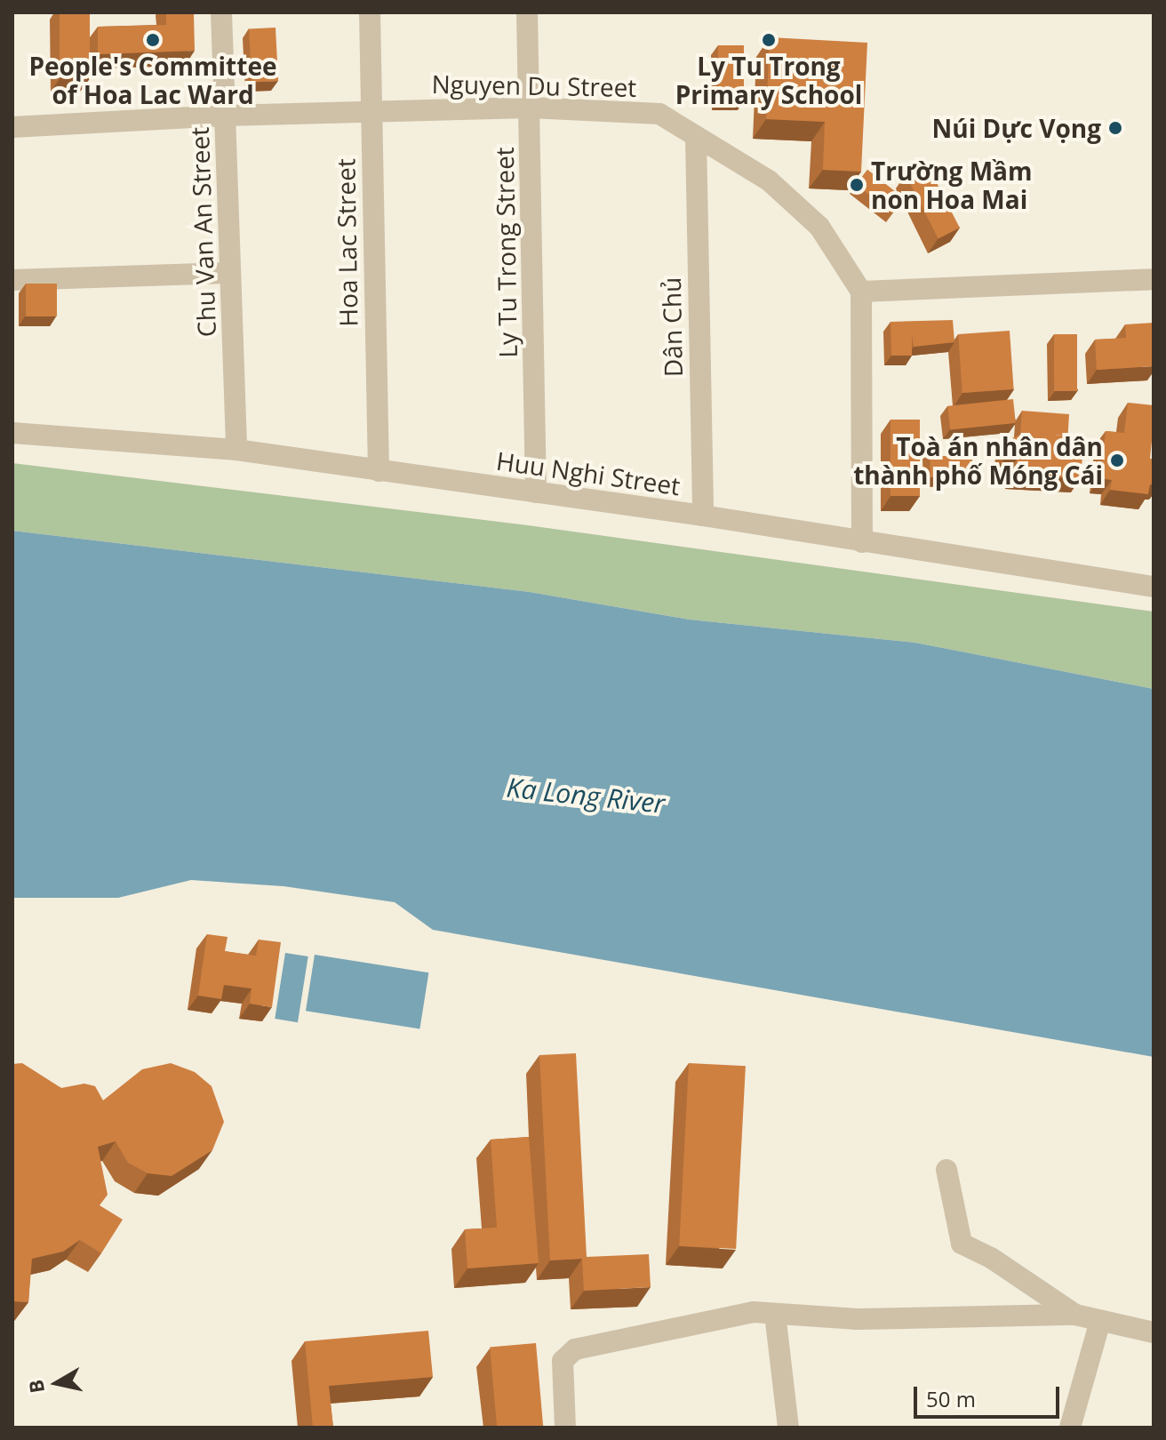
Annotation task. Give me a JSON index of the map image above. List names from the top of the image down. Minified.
{"streets":{"street":["Nguyen Du Street","Chu Van An Street","Hoa Lac Street","Ly Tu Trong Street","Dân Chủ","Huu Nghi Street"]},"crossings":[["Nguyen Du Street","Chu Van An Street"],["Nguyen Du Street","Hoa Lac Street"],["Nguyen Du Street","Ly Tu Trong Street"],["Nguyen Du Street","Dân Chủ"],["Chu Van An Street","Huu Nghi Street"],["Hoa Lac Street","Huu Nghi Street"],["Ly Tu Trong Street","Huu Nghi Street"],["Dân Chủ","Huu Nghi Street"]],"water":["Ka Long River"],"places":["People's Committee of Hoa Lac Ward","Ly Tu Trong Primary School","Núi Dực Vọng","Trường Mầm non Hoa Mai","Toà án nhân dân thành phố Móng Cái"],"scale_bar":"50 m","north":"left"}
